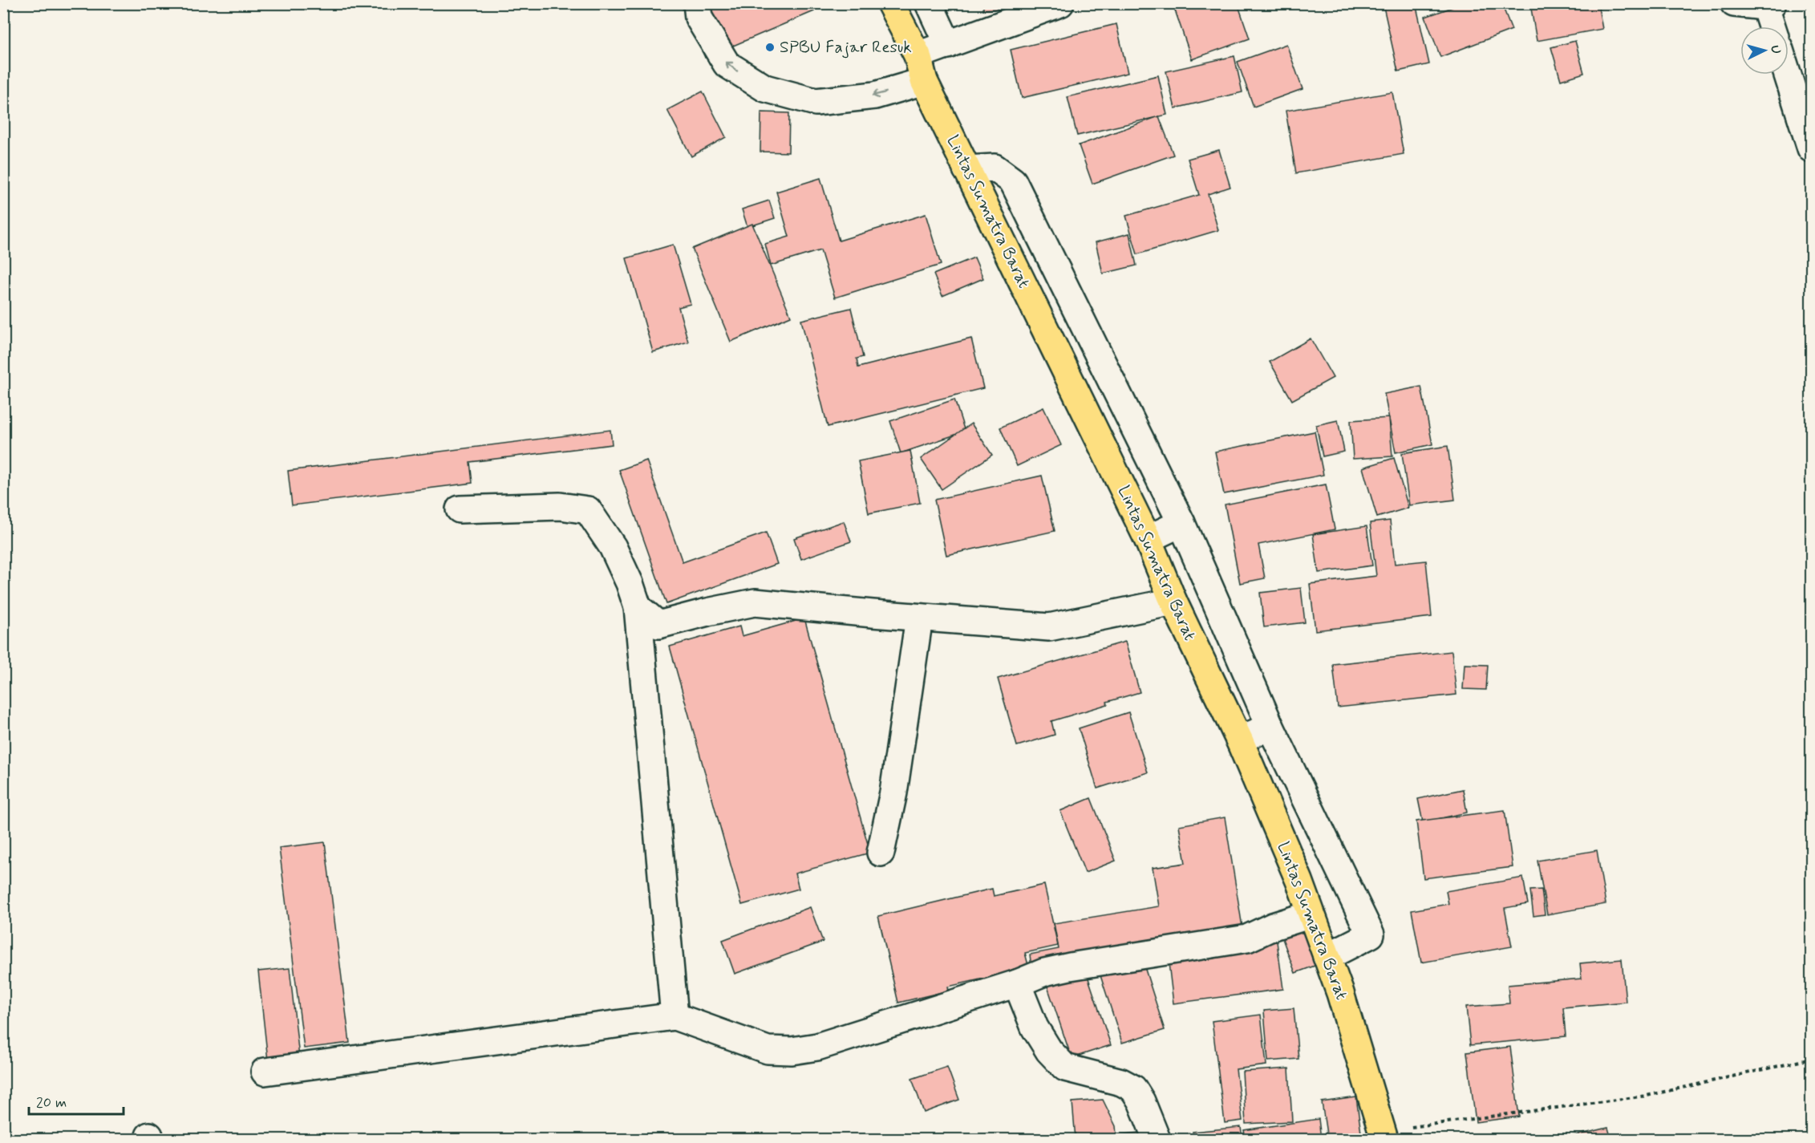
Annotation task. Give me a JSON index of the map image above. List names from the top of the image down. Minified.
{"streets":{"highway":["Lintas Sumatra Barat"]},"places":["SPBU Fajar Resuk"],"scale_bar":"20 m","north":"right"}
